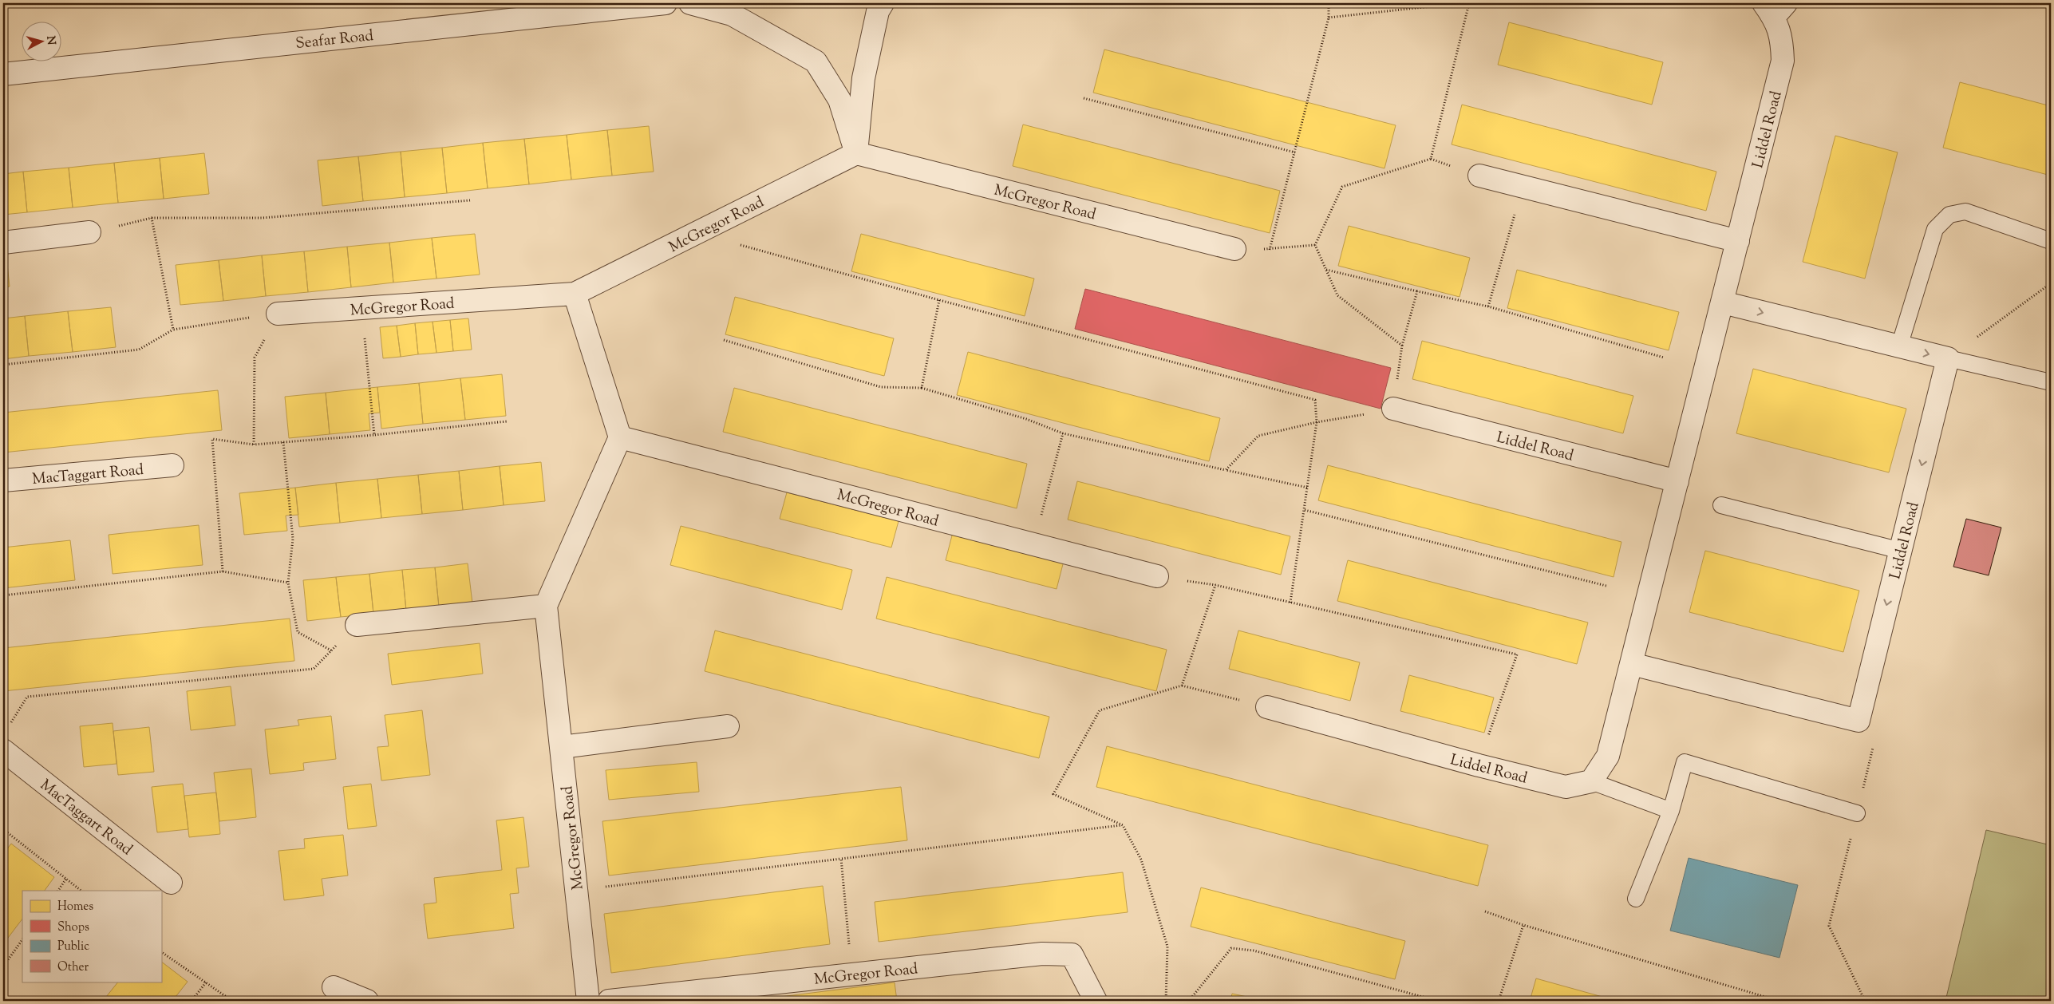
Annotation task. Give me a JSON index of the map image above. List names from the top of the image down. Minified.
{"streets":{"street":["Seafar Road","Liddel Road","McGregor Road","MacTaggart Road"]},"legend":["Homes","Shops","Public","Other"],"north":"right"}
